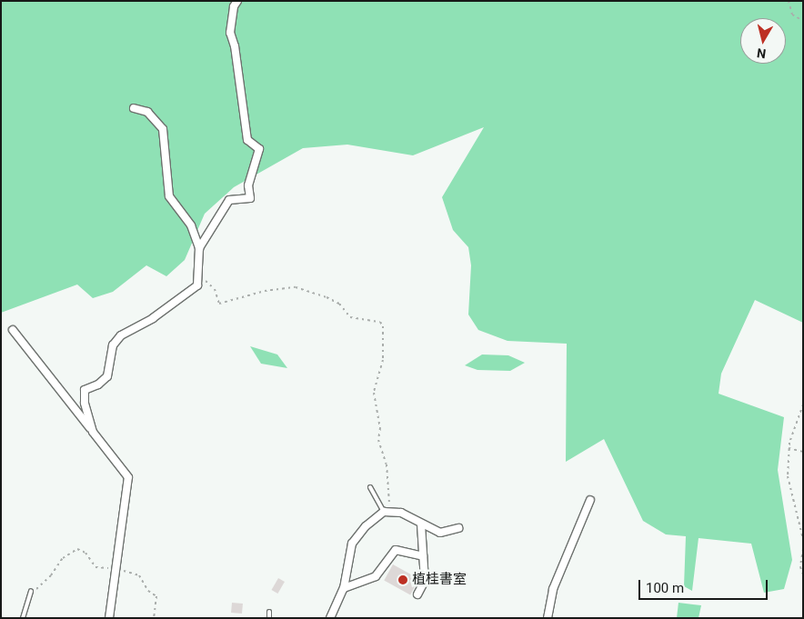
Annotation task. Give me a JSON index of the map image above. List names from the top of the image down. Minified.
{"places":["植桂書室"],"scale_bar":"100 m","north":"bottom"}
